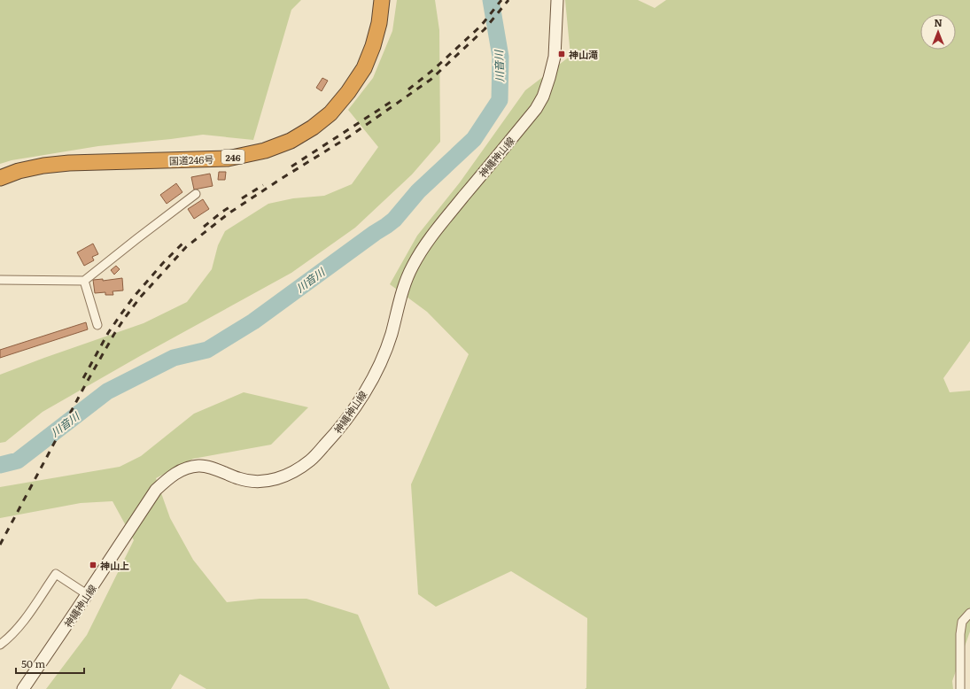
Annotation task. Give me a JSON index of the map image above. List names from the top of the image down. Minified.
{"streets":{"highway":["246","国道246号"],"main road":["神縄神山線"]},"water":["川音川"],"places":{"transit":["神山滝","神山上"]},"scale_bar":"50 m","north":"top"}
